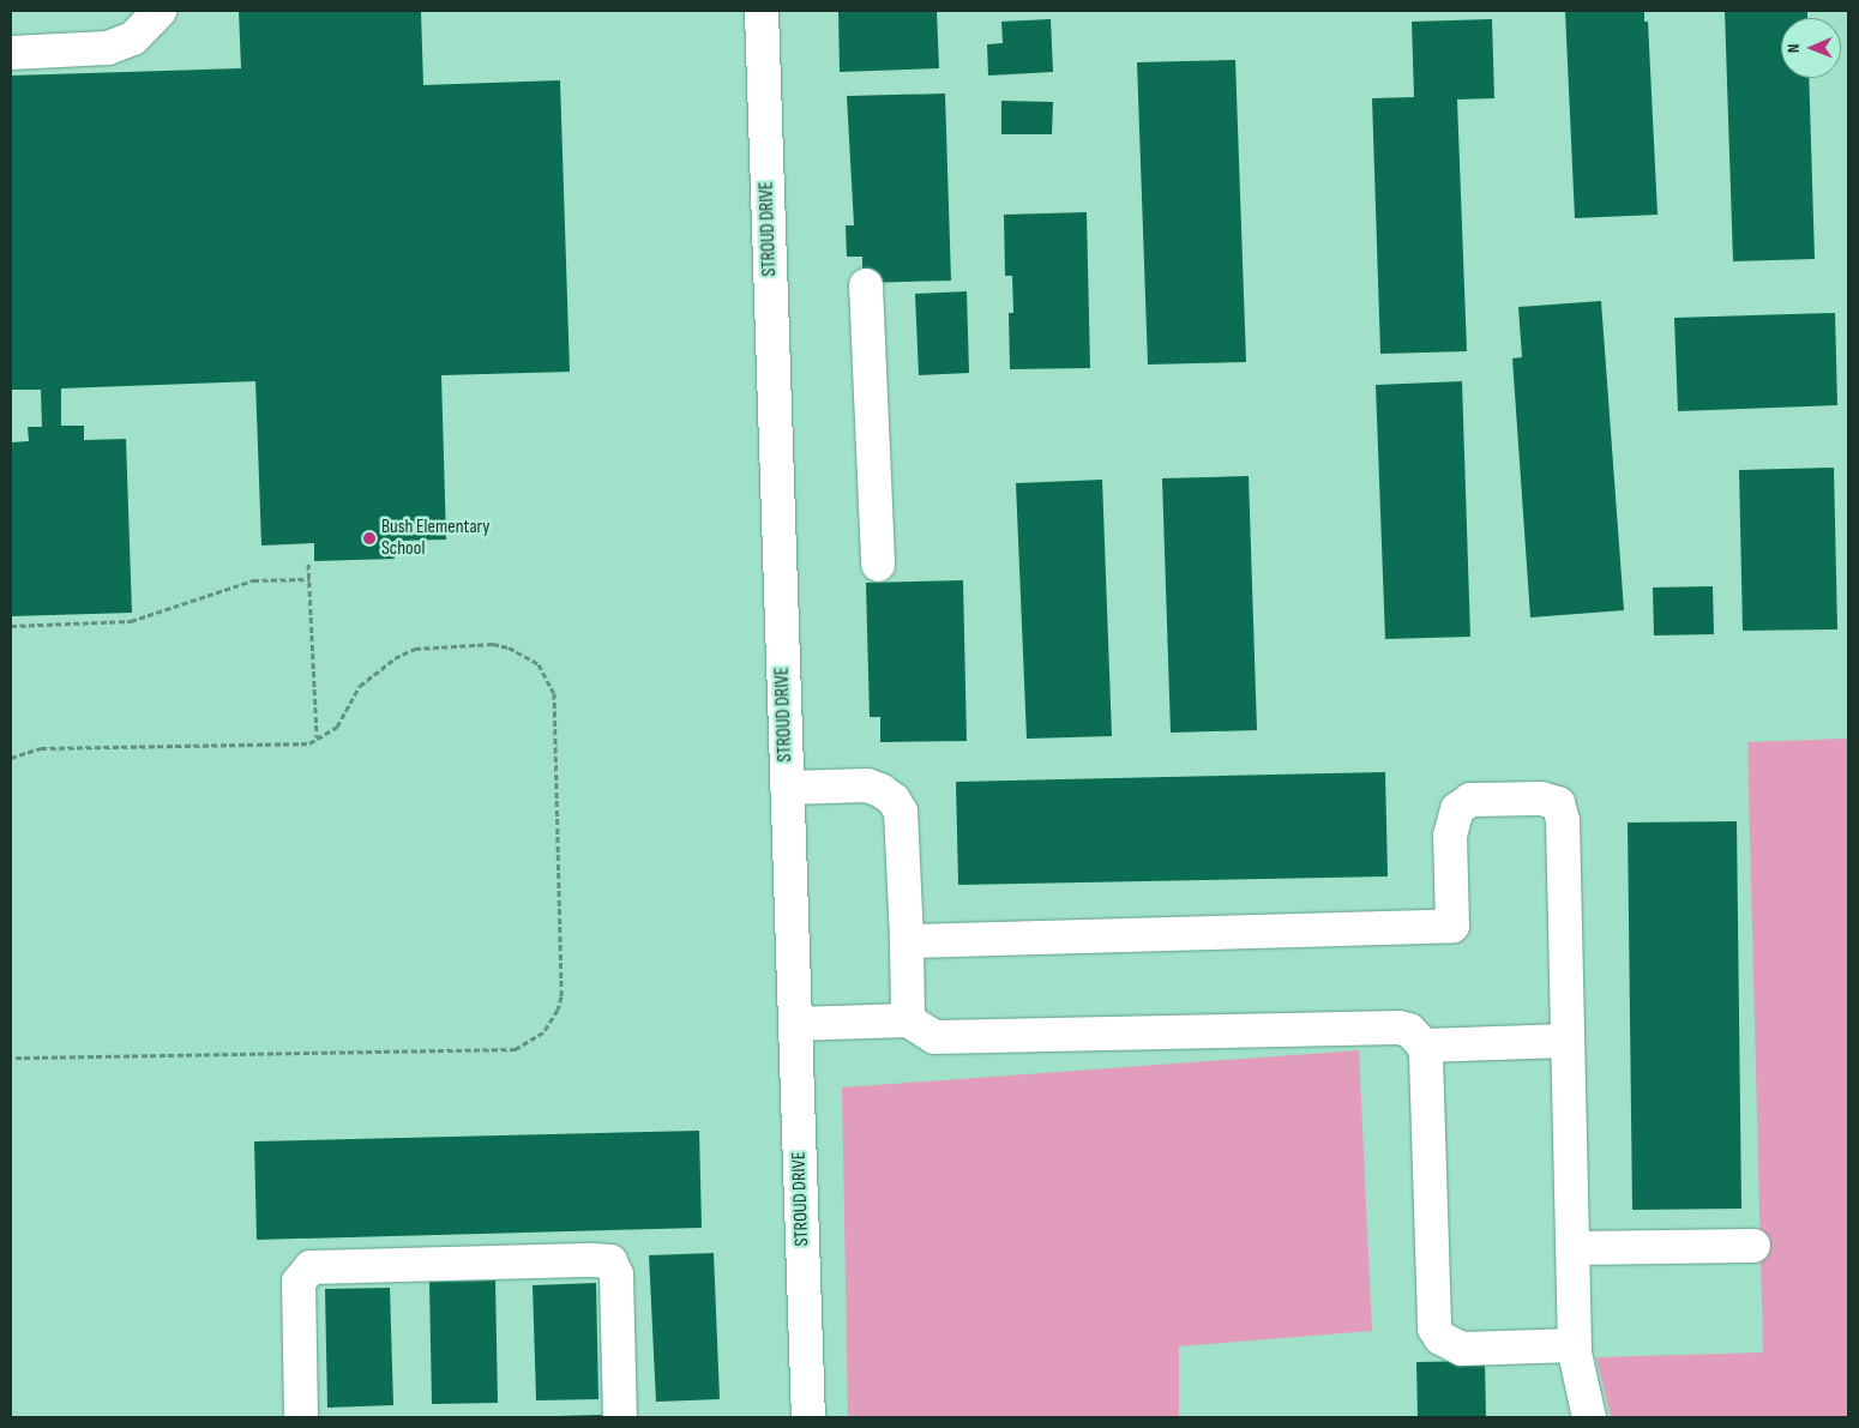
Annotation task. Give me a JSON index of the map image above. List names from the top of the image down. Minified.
{"streets":{"street":["STROUD DRIVE"]},"places":["Bush Elementary School"],"north":"left"}
